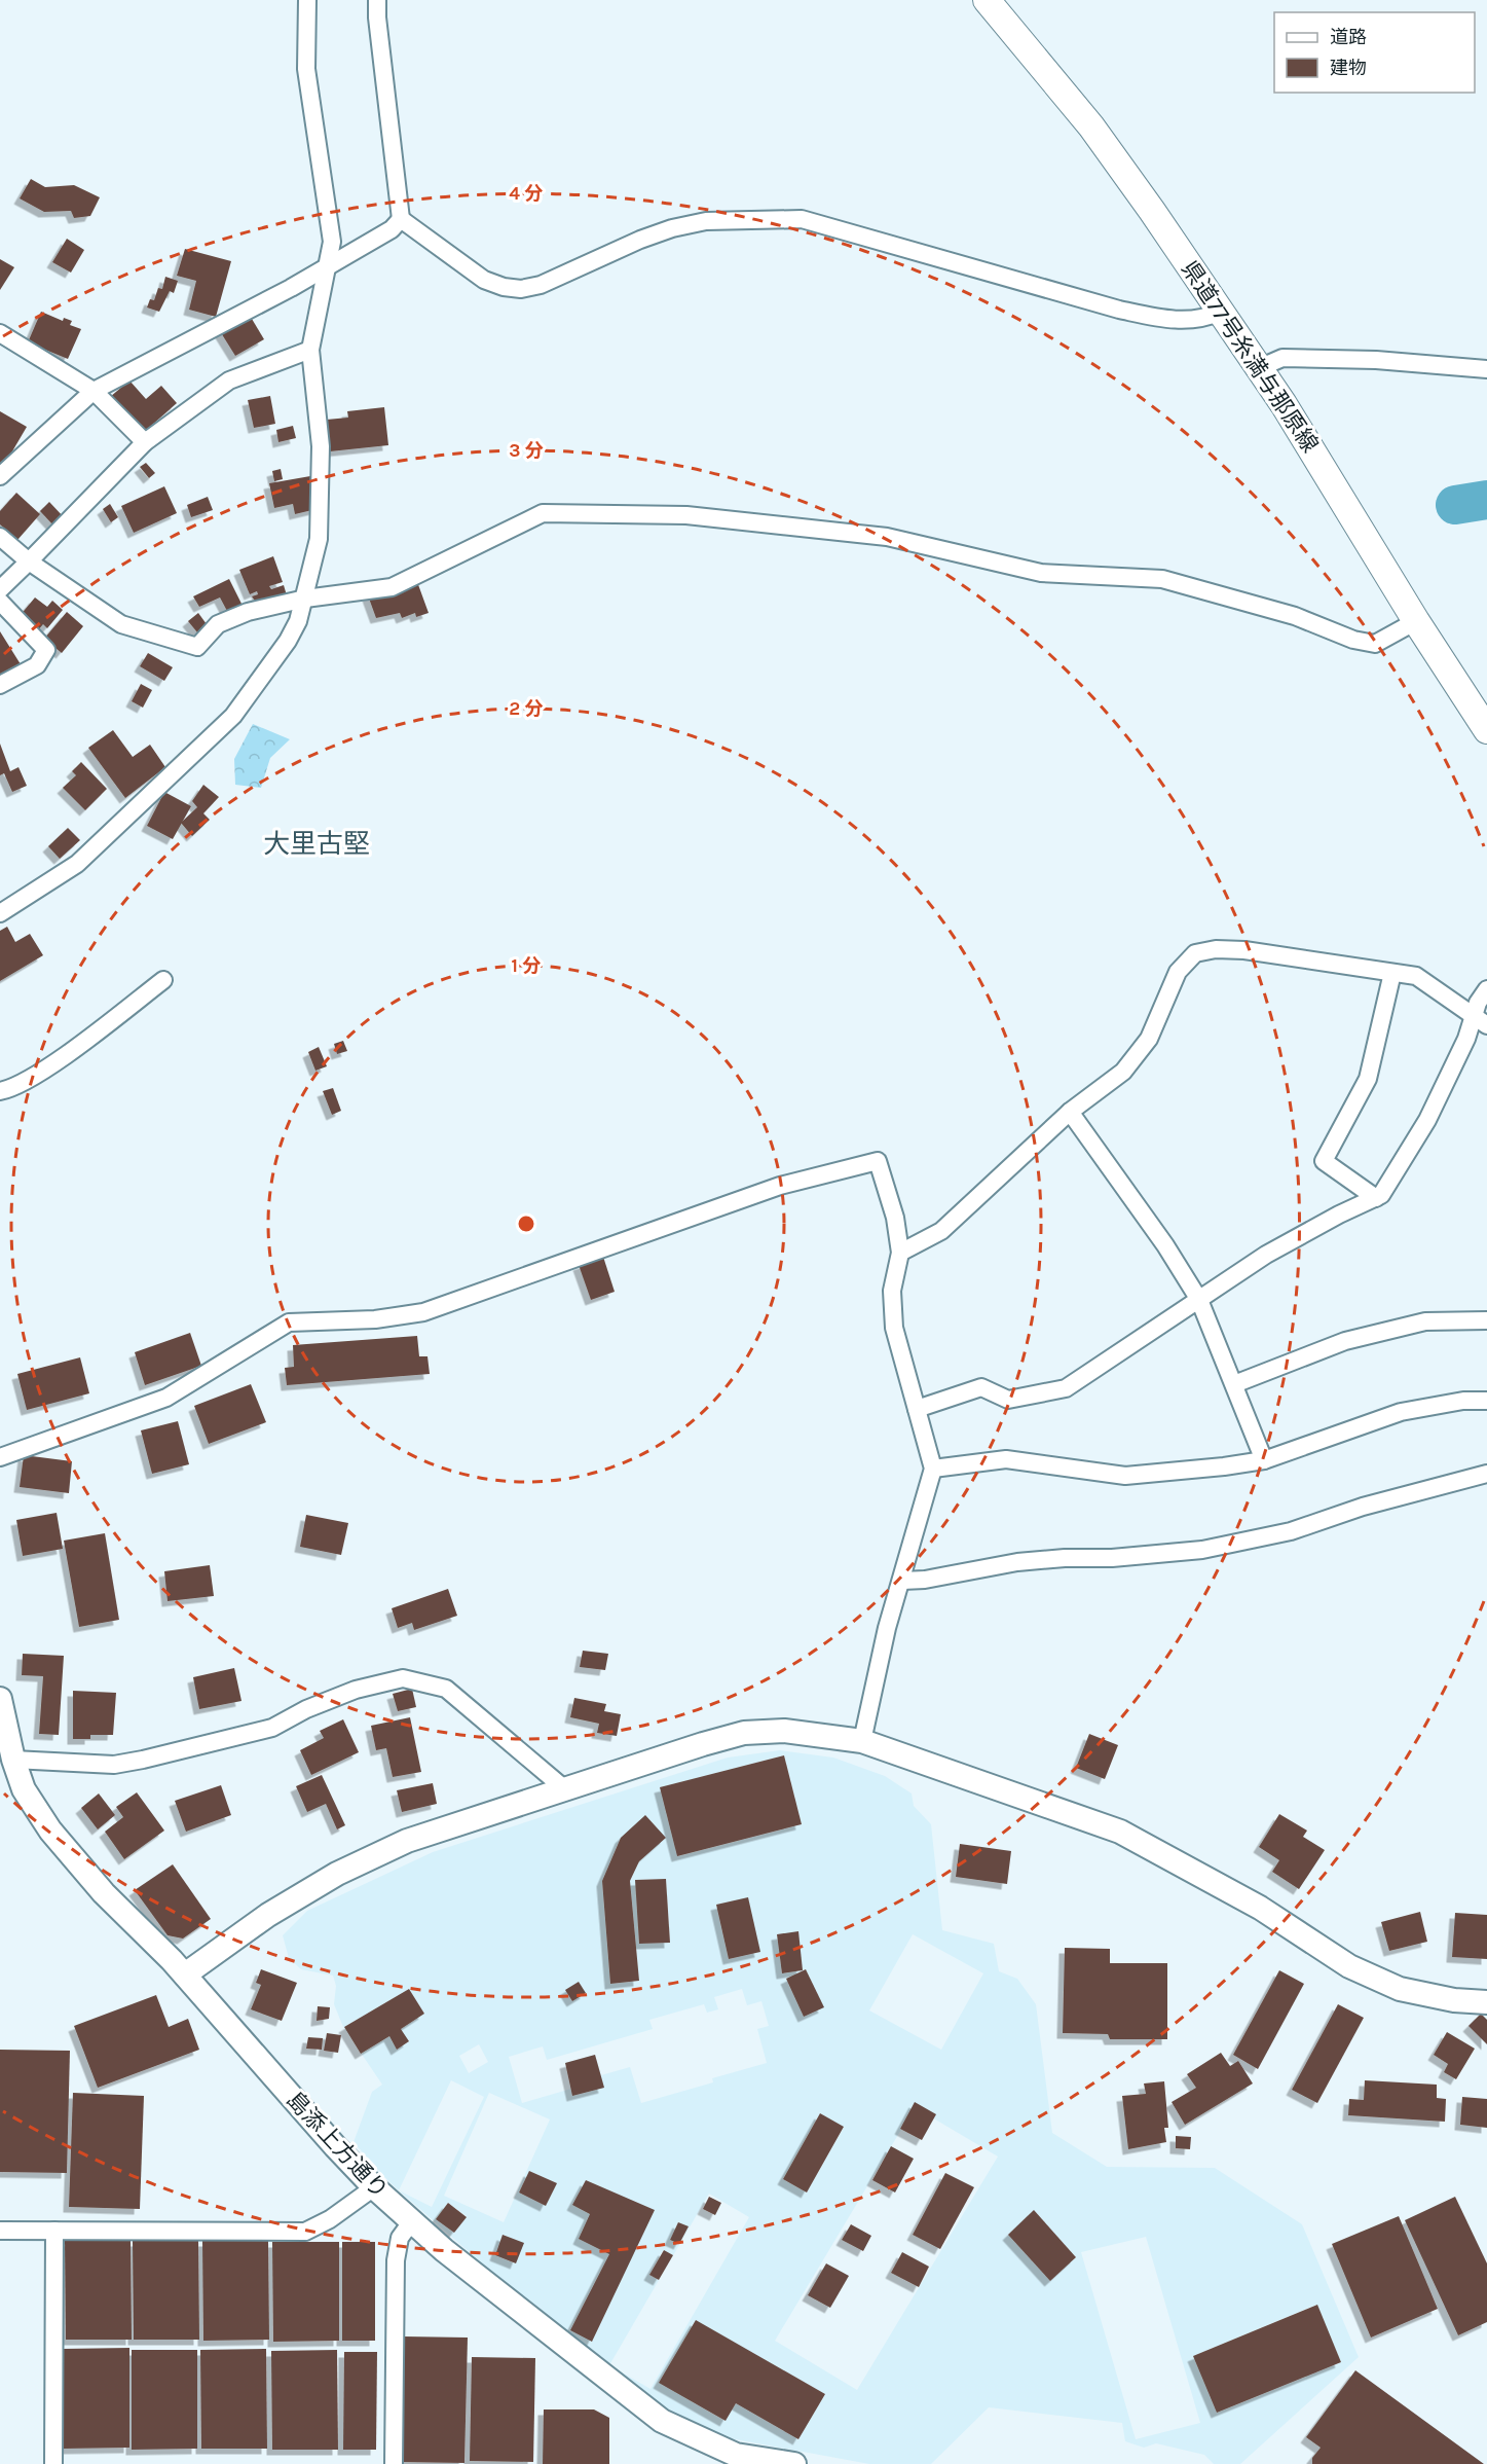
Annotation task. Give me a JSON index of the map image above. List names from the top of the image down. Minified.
{"streets":{"main road":["県道77号糸満与那原線"],"street":["島添上方通り"]},"districts":["大里古堅"],"legend":["道路","建物"],"rings":["4 分","3 分","2 分","1 分"]}
